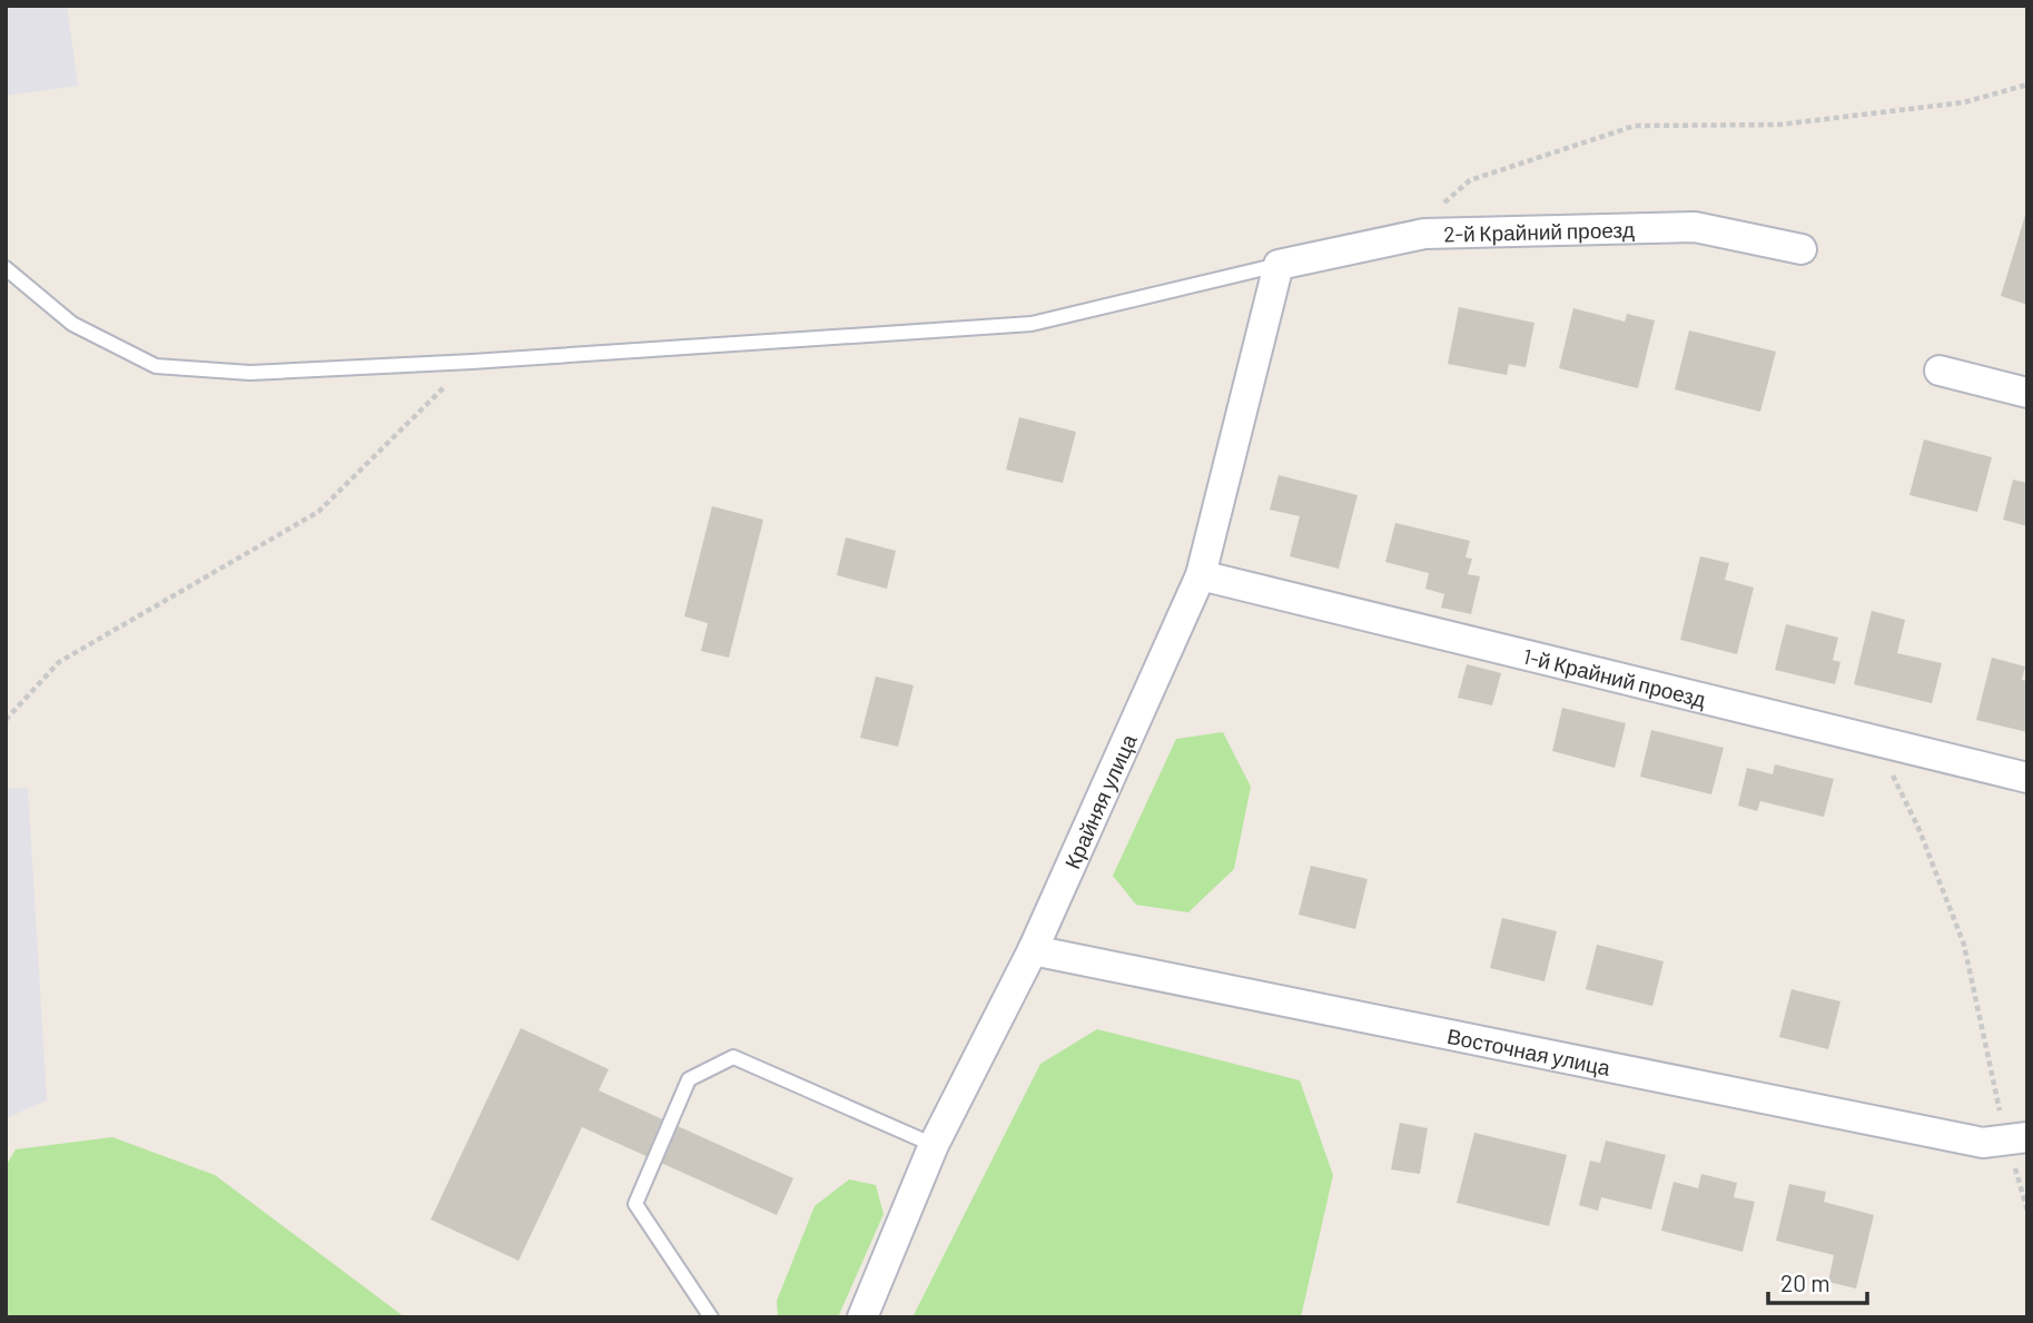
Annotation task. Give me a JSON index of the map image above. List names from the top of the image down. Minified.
{"streets":{"street":["2-й Крайний проезд","1-й Крайний проезд","Крайняя улица","Восточная улица"]},"crossings":[["2-й Крайний проезд","Крайняя улица"],["1-й Крайний проезд","Крайняя улица"],["Крайняя улица","Восточная улица"]],"scale_bar":"20 m"}
